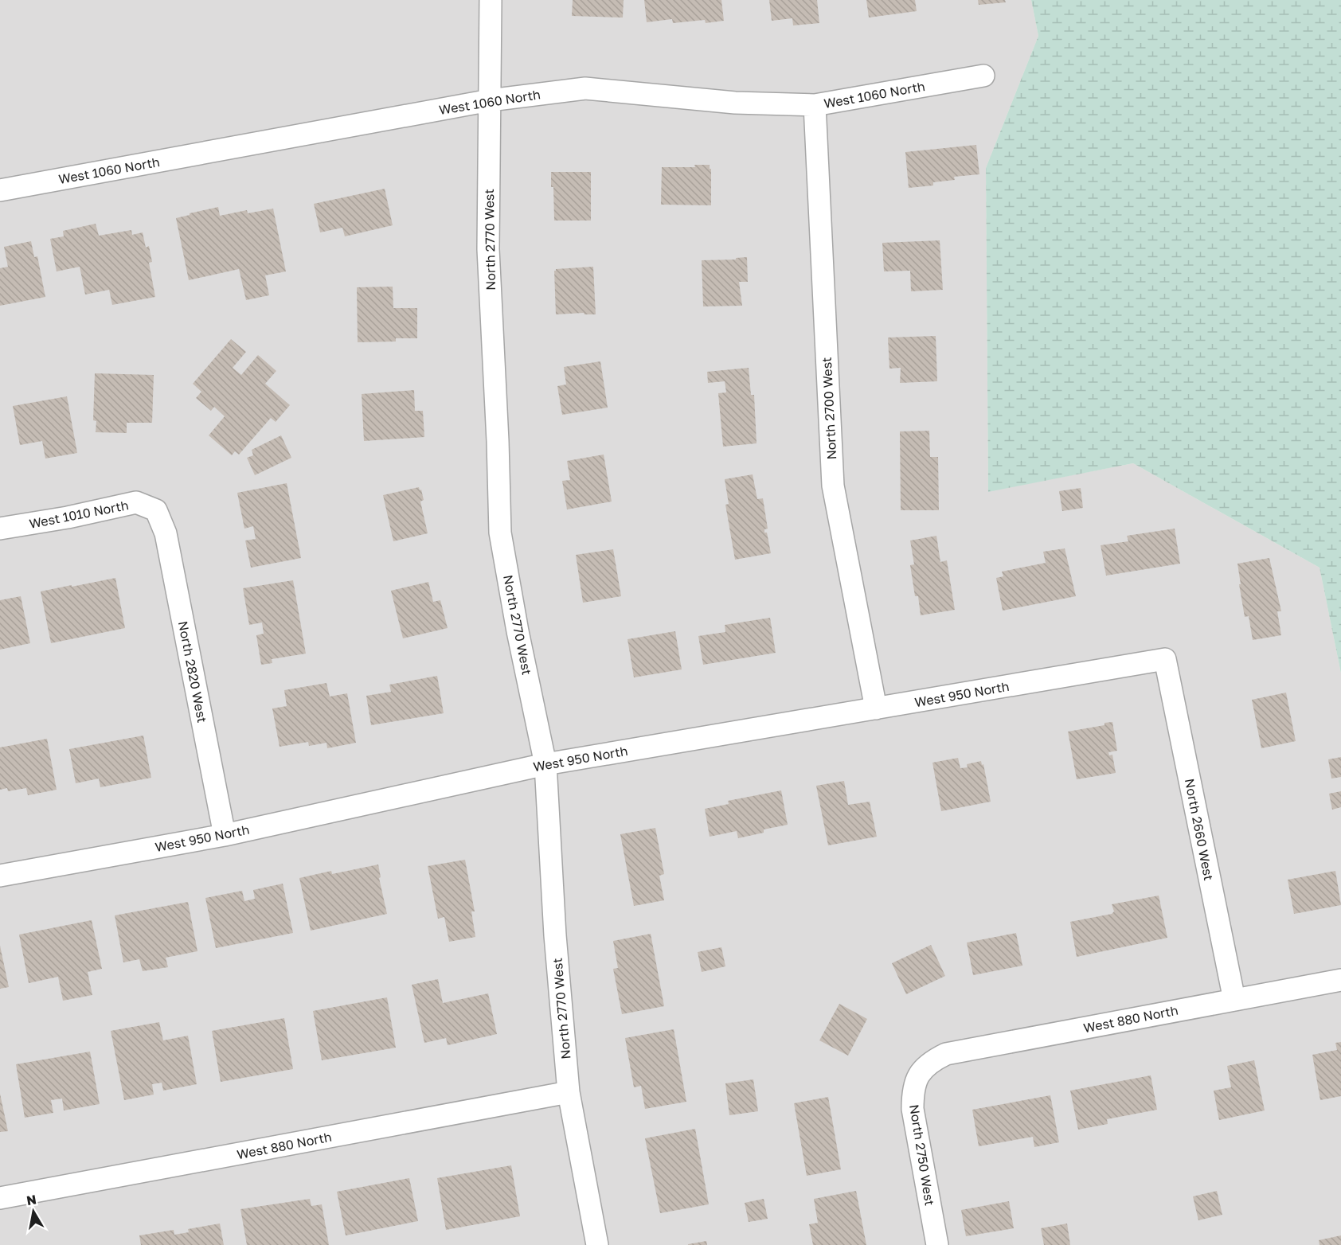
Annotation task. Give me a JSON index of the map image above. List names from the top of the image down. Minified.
{"streets":{"street":["West 1060 North","North 2770 West","North 2700 West","West 1010 North","North 2820 West","West 950 North","North 2660 West","West 880 North","North 2750 West"]},"crossings":[["West 1060 North","North 2770 West"],["West 1060 North","North 2700 West"],["North 2770 West","West 950 North"],["North 2770 West","West 880 North"],["North 2700 West","West 950 North"],["West 1010 North","North 2820 West"],["North 2820 West","West 950 North"],["West 950 North","North 2660 West"],["North 2660 West","West 880 North"],["West 880 North","North 2750 West"]],"north":"top"}
